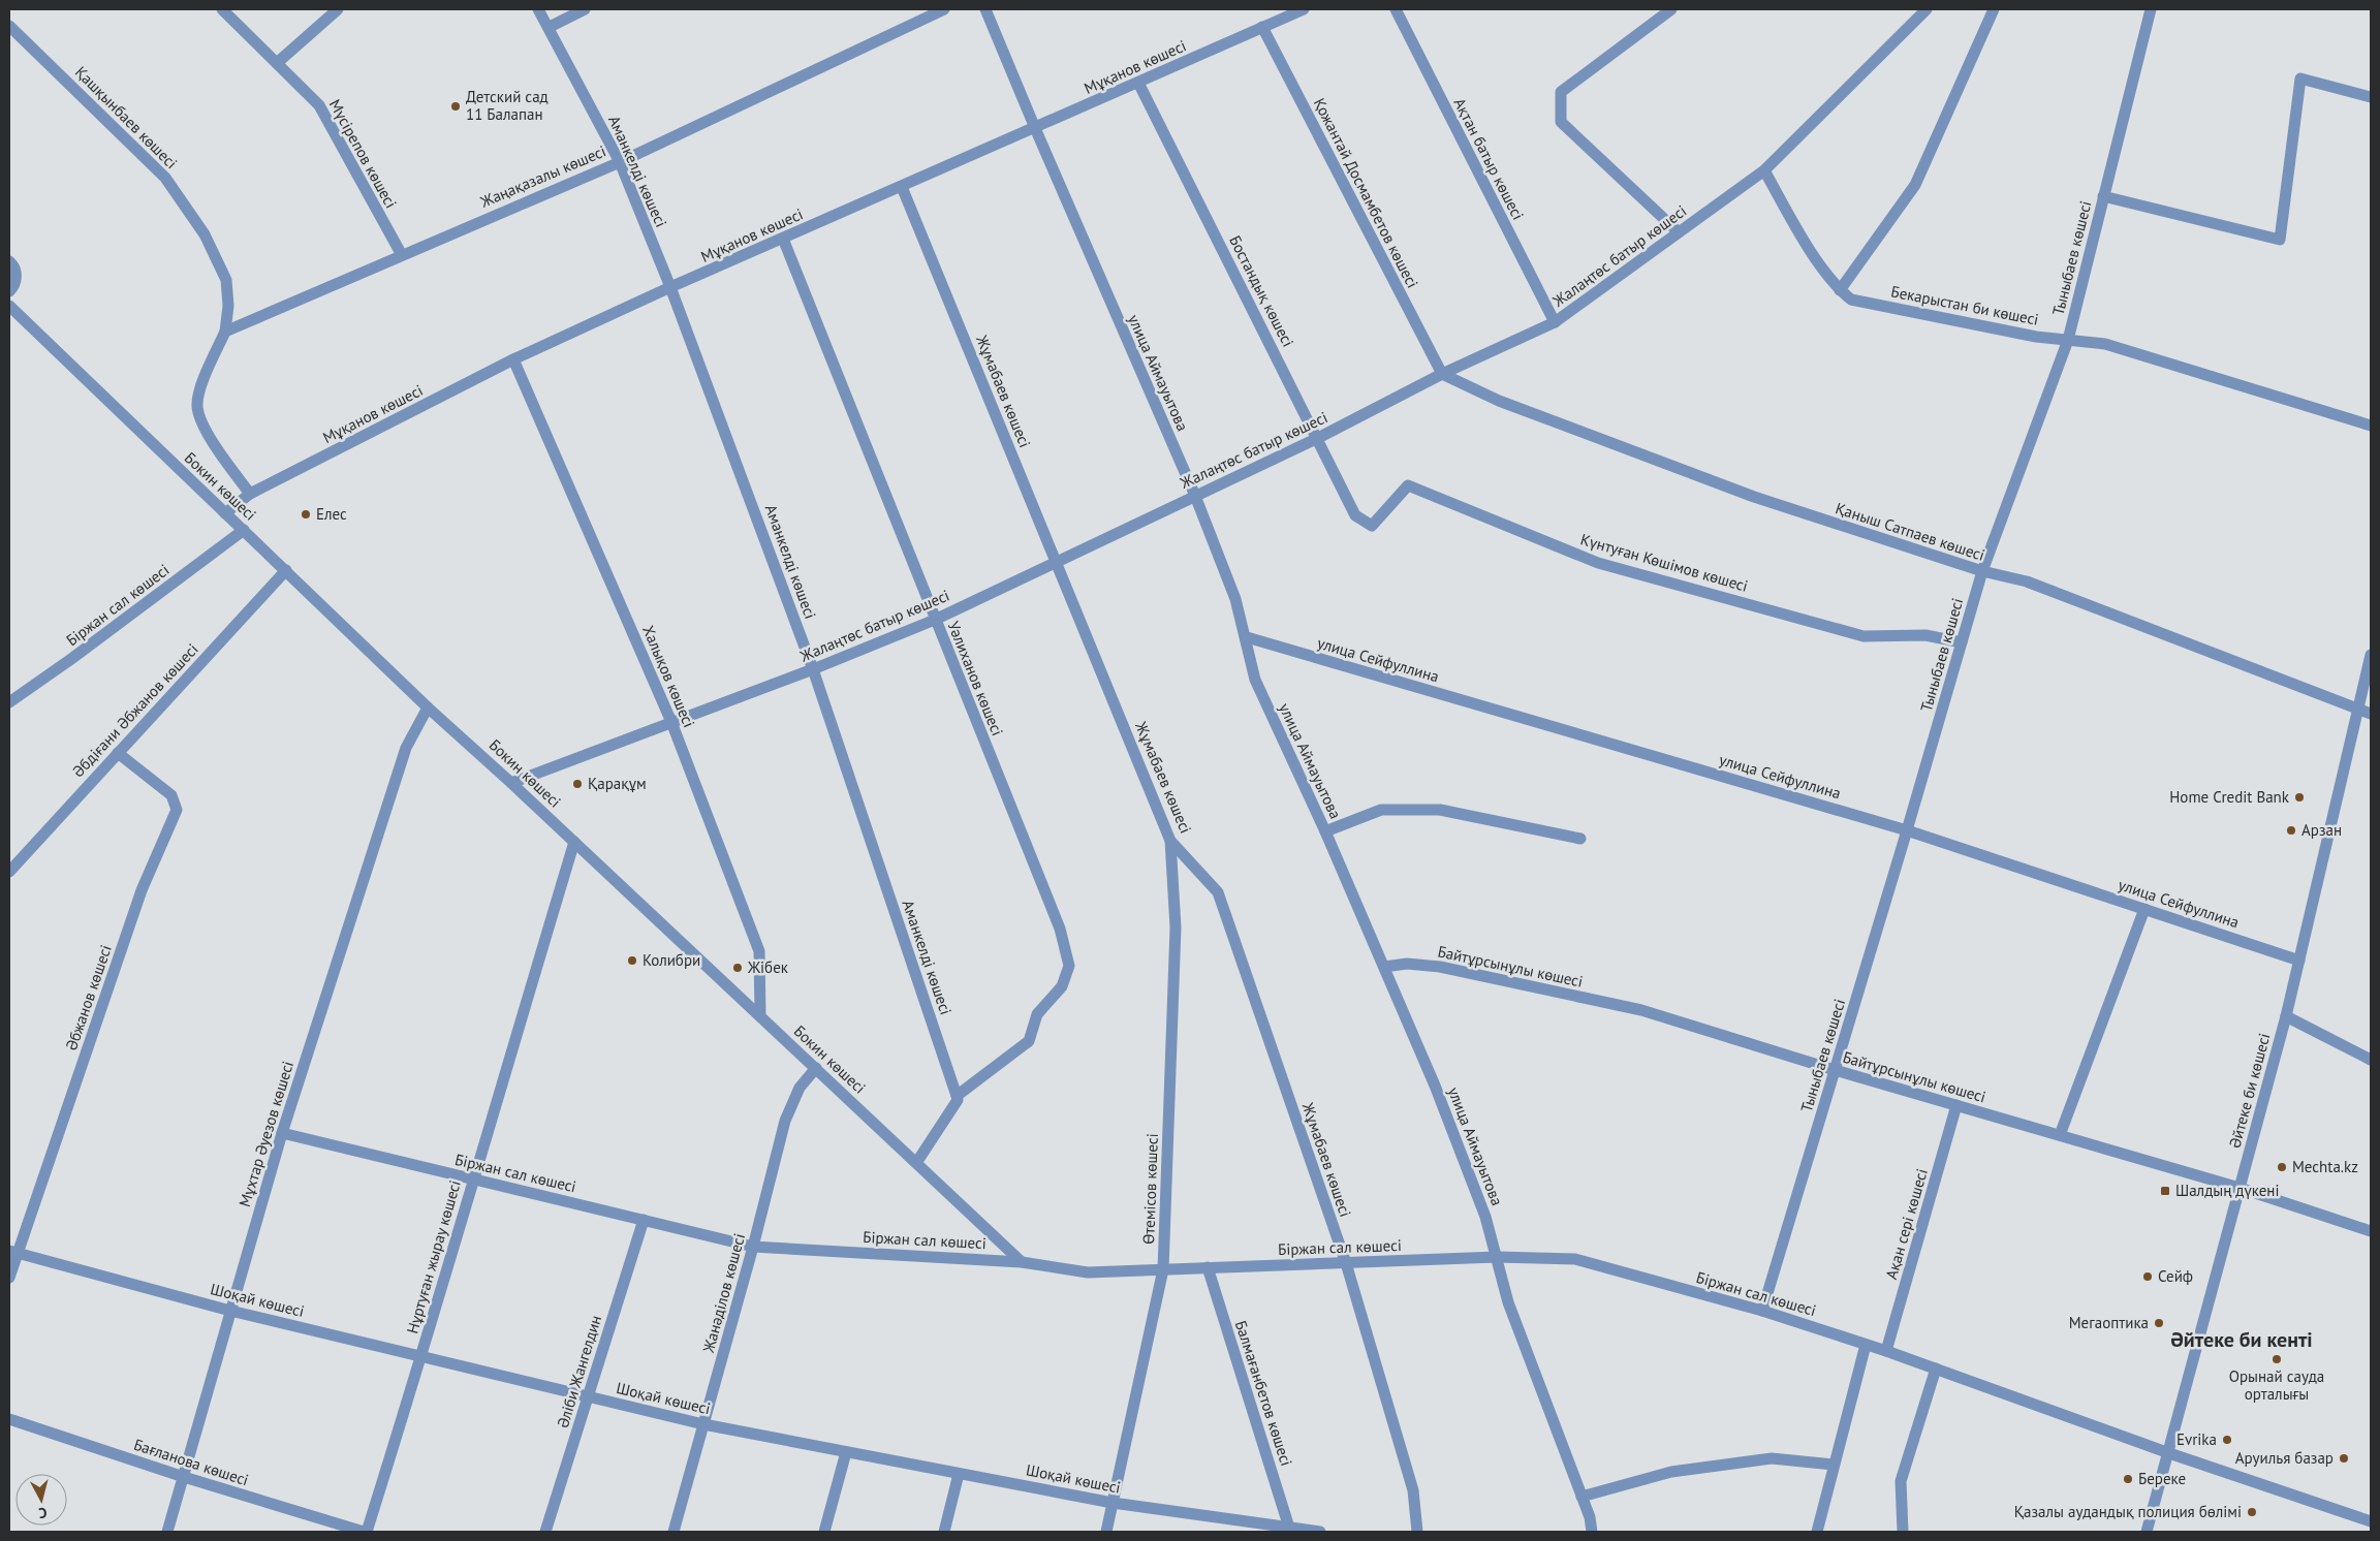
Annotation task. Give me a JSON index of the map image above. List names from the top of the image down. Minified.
{"streets":{"street":["Мұқанов көшесі","Қашқынбаев көшесі","Мүсірепов көшесі","Ақтан батыр көшесі","Аманкелді көшесі","Жаңақазалы көшесі","Қожантай Досмамбетов көшесі","Жалаңтөс батыр көшесі","Тыныбаев көшесі","Бостандық көшесі","Бекарыстан би көшесі","улица Аймауытова","Жұмабаев көшесі","Бокин көшесі","Қаныш Сатпаев көшесі","Күнтуған Көшімов көшесі","Біржан сал көшесі","улица Сейфуллина","Халықов көшесі","Уәлиханов көшесі","Әбдіғани Әбжанов көшесі","Байтұрсынұлы көшесі","Әбжанов көшесі","Әйтеке би көшесі","Мұхтар Әуезов көшесі","Өтемісов көшесі","Ақан сері көшесі","Нұртуған жырау көшесі","Жанәділов көшесі","Шоқай көшесі","Әліби Жангелдин","Балмағанбетов көшесі","Бағланова көшесі"]},"crossings":[["Мұқанов көшесі","Аманкелді көшесі"],["Мұқанов көшесі","Қожантай Досмамбетов көшесі"],["Мұқанов көшесі","Бостандық көшесі"],["Мұқанов көшесі","улица Аймауытова"],["Мұқанов көшесі","Жұмабаев көшесі"],["Мұқанов көшесі","Бокин көшесі"],["Мұқанов көшесі","Халықов көшесі"],["Мұқанов көшесі","Уәлиханов көшесі"],["Қашқынбаев көшесі","Жаңақазалы көшесі"],["Мүсірепов көшесі","Жаңақазалы көшесі"],["Ақтан батыр көшесі","Жалаңтөс батыр көшесі"],["Аманкелді көшесі","Жаңақазалы көшесі"],["Аманкелді көшесі","Жалаңтөс батыр көшесі"],["Аманкелді көшесі","Уәлиханов көшесі"],["Қожантай Досмамбетов көшесі","Жалаңтөс батыр көшесі"],["Қожантай Досмамбетов көшесі","Қаныш Сатпаев көшесі"],["Жалаңтөс батыр көшесі","Бостандық көшесі"],["Жалаңтөс батыр көшесі","Бекарыстан би көшесі"],["Жалаңтөс батыр көшесі","улица Аймауытова"],["Жалаңтөс батыр көшесі","Жұмабаев көшесі"],["Жалаңтөс батыр көшесі","Бокин көшесі"],["Жалаңтөс батыр көшесі","Қаныш Сатпаев көшесі"],["Жалаңтөс батыр көшесі","Халықов көшесі"],["Жалаңтөс батыр көшесі","Уәлиханов көшесі"],["Тыныбаев көшесі","Бекарыстан би көшесі"],["Тыныбаев көшесі","Қаныш Сатпаев көшесі"],["Тыныбаев көшесі","Күнтуған Көшімов көшесі"],["Тыныбаев көшесі","Біржан сал көшесі"],["Тыныбаев көшесі","улица Сейфуллина"],["Тыныбаев көшесі","Байтұрсынұлы көшесі"],["Бостандық көшесі","Күнтуған Көшімов көшесі"],["улица Аймауытова","Біржан сал көшесі"],["улица Аймауытова","улица Сейфуллина"],["улица Аймауытова","Байтұрсынұлы көшесі"],["Жұмабаев көшесі","Біржан сал көшесі"],["Жұмабаев көшесі","Өтемісов көшесі"],["Бокин көшесі","Біржан сал көшесі"],["Бокин көшесі","Халықов көшесі"],["Бокин көшесі","Әбдіғани Әбжанов көшесі"],["Бокин көшесі","Мұхтар Әуезов көшесі"],["Бокин көшесі","Нұртуған жырау көшесі"],["Бокин көшесі","Жанәділов көшесі"],["Қаныш Сатпаев көшесі","Әйтеке би көшесі"],["Біржан сал көшесі","Әйтеке би көшесі"],["Біржан сал көшесі","Мұхтар Әуезов көшесі"],["Біржан сал көшесі","Өтемісов көшесі"],["Біржан сал көшесі","Ақан сері көшесі"],["Біржан сал көшесі","Нұртуған жырау көшесі"],["Біржан сал көшесі","Жанәділов көшесі"],["Біржан сал көшесі","Әліби Жангелдин"],["Біржан сал көшесі","Балмағанбетов көшесі"],["улица Сейфуллина","Әйтеке би көшесі"],["Әбдіғани Әбжанов көшесі","Әбжанов көшесі"],["Байтұрсынұлы көшесі","Әйтеке би көшесі"],["Байтұрсынұлы көшесі","Ақан сері көшесі"],["Әбжанов көшесі","Шоқай көшесі"],["Мұхтар Әуезов көшесі","Шоқай көшесі"],["Мұхтар Әуезов көшесі","Бағланова көшесі"],["Өтемісов көшесі","Шоқай көшесі"],["Нұртуған жырау көшесі","Шоқай көшесі"],["Нұртуған жырау көшесі","Бағланова көшесі"],["Жанәділов көшесі","Шоқай көшесі"],["Шоқай көшесі","Әліби Жангелдин"],["Шоқай көшесі","Балмағанбетов көшесі"]],"districts":["Әйтеке би кенті"],"places":{"other":["Детский сад 11 Балапан","Елес","Қарақұм","Home Credit Bank","Арзан","Колибри","Жібек","Mechta.kz","Сейф","Мегаоптика","Орынай сауда орталығы","Evrika","Аруилья базар","Береке","Қазалы аудандық полиция бөлімі"],"transit":["Шалдың дүкені"]},"north":"bottom"}
